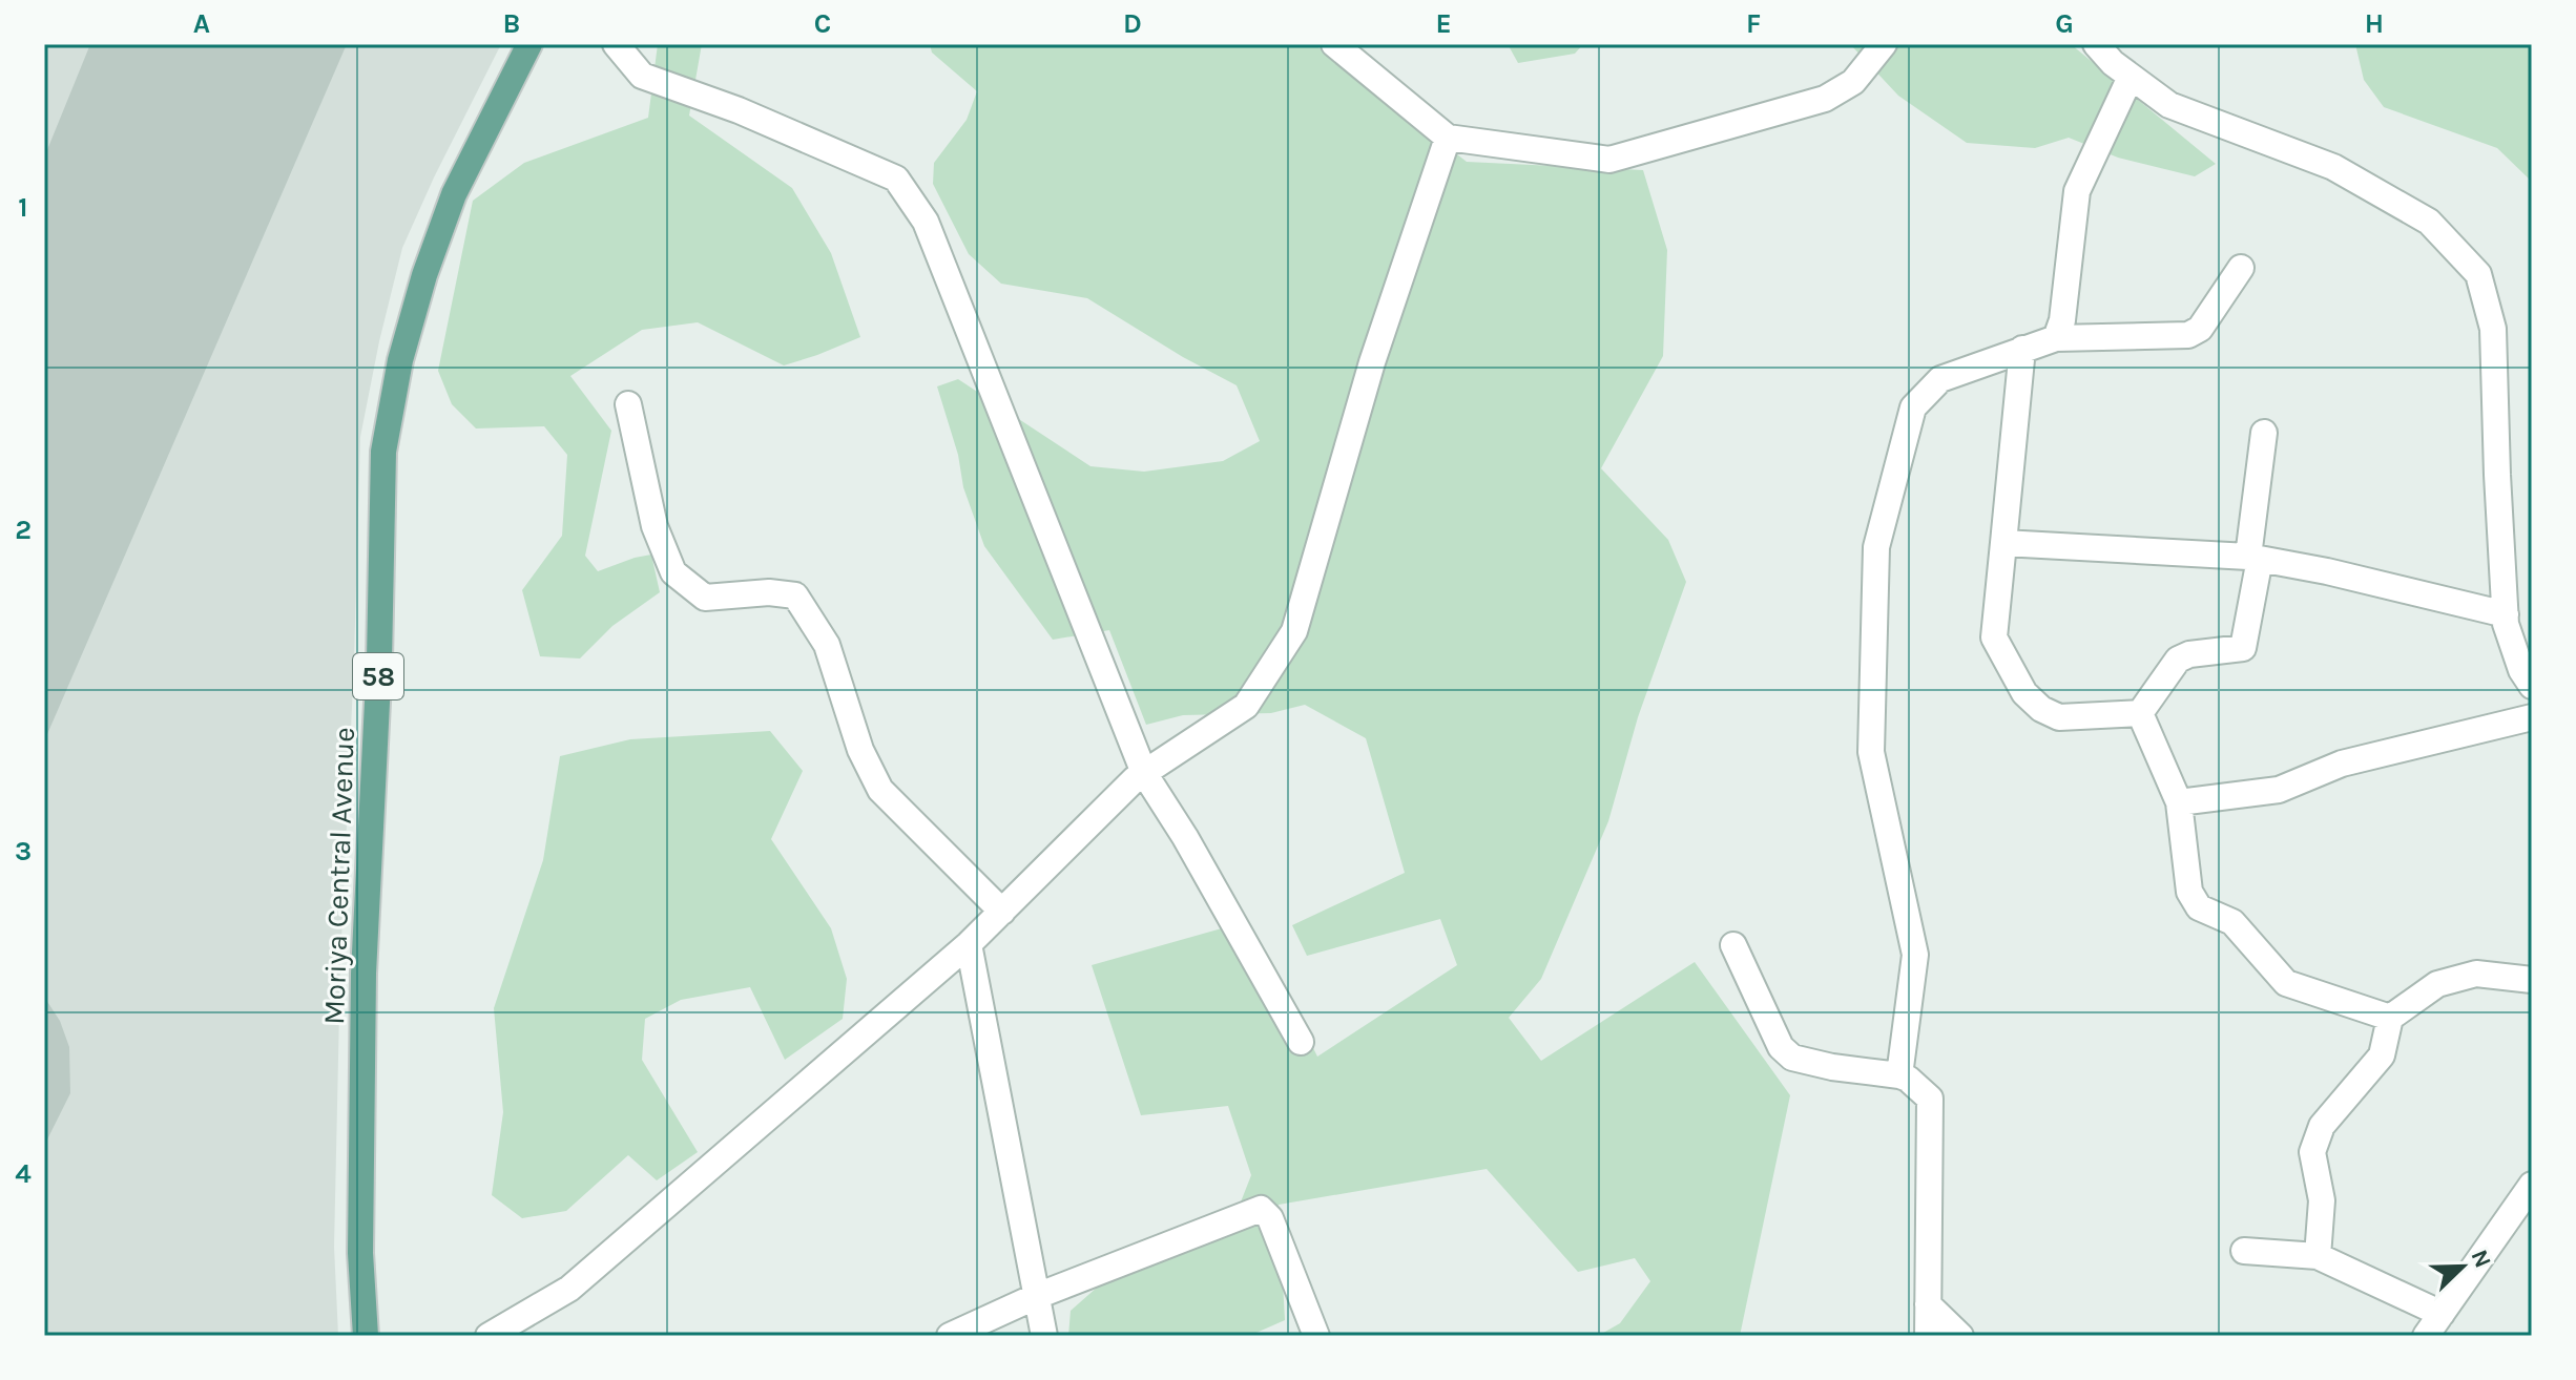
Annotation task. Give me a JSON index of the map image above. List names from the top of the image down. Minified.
{"streets":{"main road":["58","Moriya Central Avenue"]},"north":"top right","grid":{"columns":["A","B","C","D","E","F","G","H"],"rows":["1","2","3","4"]}}
